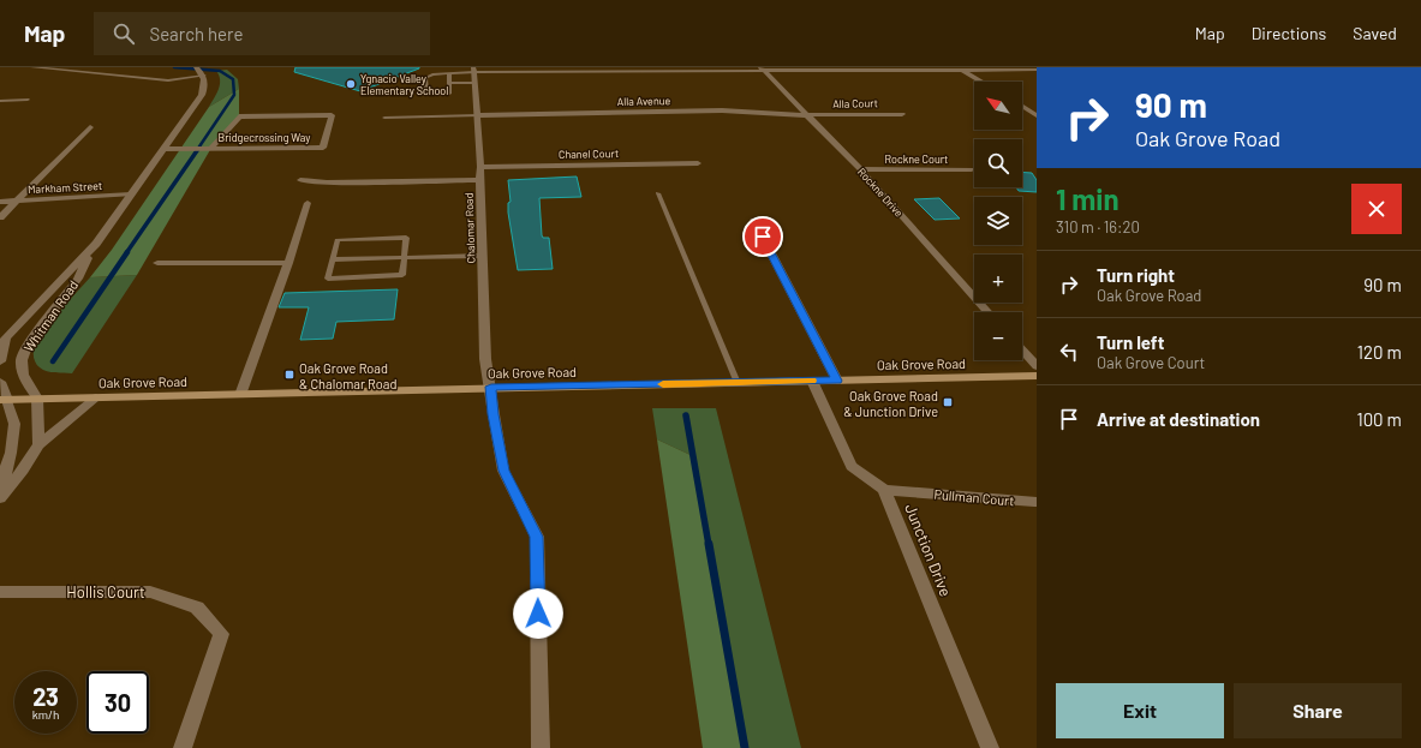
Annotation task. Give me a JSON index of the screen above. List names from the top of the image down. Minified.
{"streets":{"main road":["Oak Grove Road"],"street":["Alla Avenue","Alla Court","Bridgecrossing Way","Chanel Court","Rockne Court","Markham Street","Rockne Drive","Chalomar Road","Whitman Road","Pullman Court","Junction Drive","Hollis Court"]},"crossings":[["Alla Avenue","Alla Court"],["Alla Avenue","Rockne Drive"],["Alla Avenue","Chalomar Road"],["Alla Court","Rockne Drive"],["Bridgecrossing Way","Whitman Road"],["Chanel Court","Chalomar Road"],["Rockne Court","Rockne Drive"],["Markham Street","Whitman Road"],["Chalomar Road","Oak Grove Road"],["Whitman Road","Oak Grove Road"],["Pullman Court","Junction Drive"]],"places":{"other":["Ygnacio Valley Elementary School"],"transit":["Oak Grove Road & Chalomar Road","Oak Grove Road & Junction Drive"]},"north":"top left","page":{"header":"Map","search":"Search here","nav":["Map","Directions","Saved"],"turn":["90 m","Oak Grove Road"],"map_buttons":["+","−"],"heading":["1 min","310 m · 16:20"],"list":[{"name":"Turn right","note":"Oak Grove Road","value":"90 m"},{"name":"Turn left","note":"Oak Grove Court","value":"120 m"},{"name":"Arrive at destination","value":"100 m"}],"speed":"23 km/h","limit":"30","buttons":["Exit","Share"]}}
